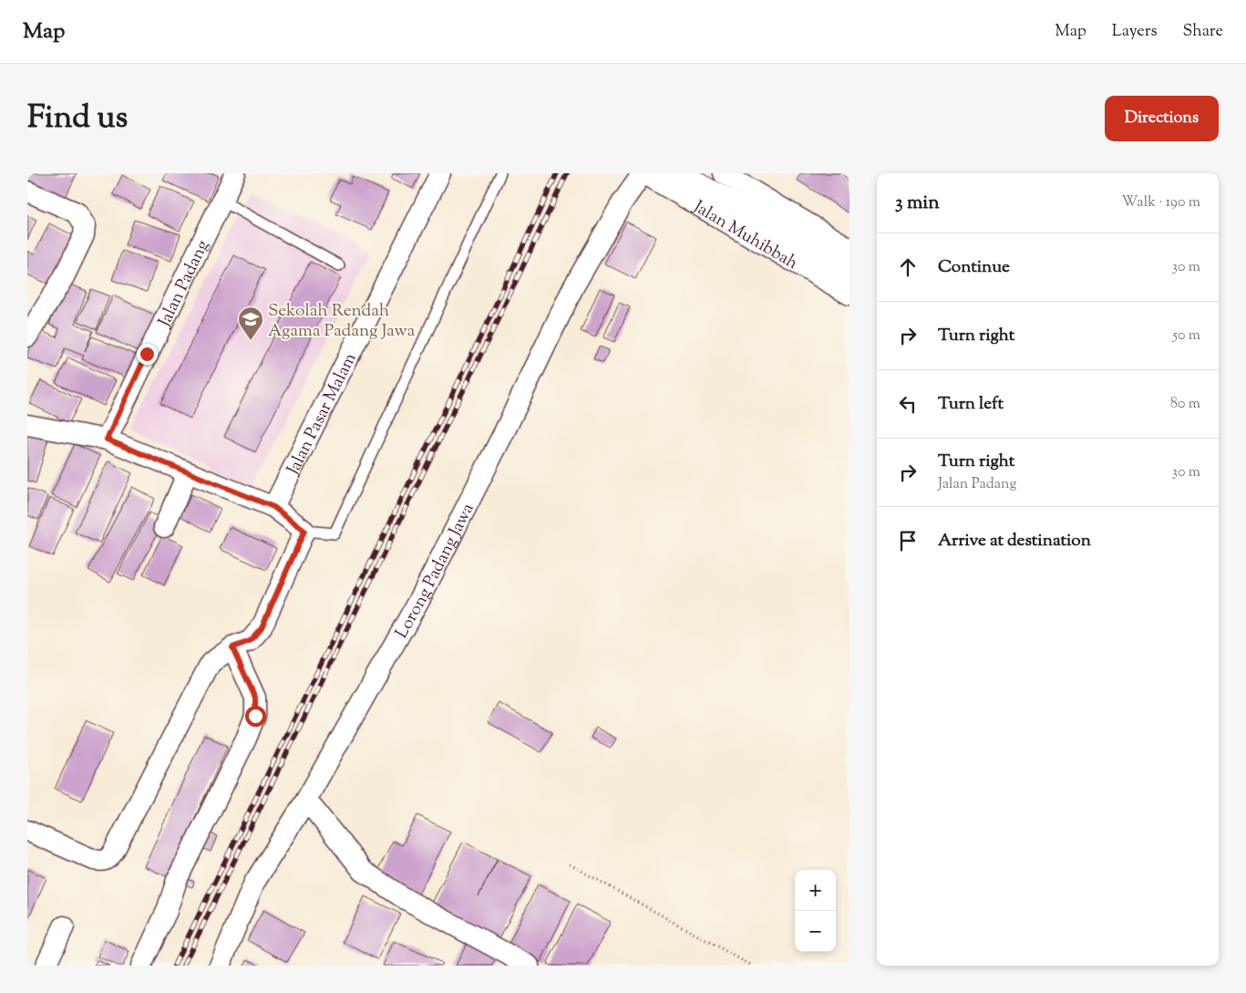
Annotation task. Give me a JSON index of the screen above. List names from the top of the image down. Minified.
{"streets":{"street":["Jalan Muhibbah","Jalan Padang","Jalan Pasar Malam","Lorong Padang Jawa"]},"crossings":[["Jalan Muhibbah","Lorong Padang Jawa"]],"places":{"school or university":["Sekolah Rendah Agama Padang Jawa"]},"page":{"header":"Map","nav":["Map","Layers","Share"],"title":"Find us","buttons":"Directions","heading":["3 min","Walk · 190 m"],"list":[["Continue","30 m"],["Turn right","50 m"],["Turn left","80 m"],["Turn right","Jalan Padang","30 m"],"Arrive at destination"],"map_buttons":["+","−"]}}
